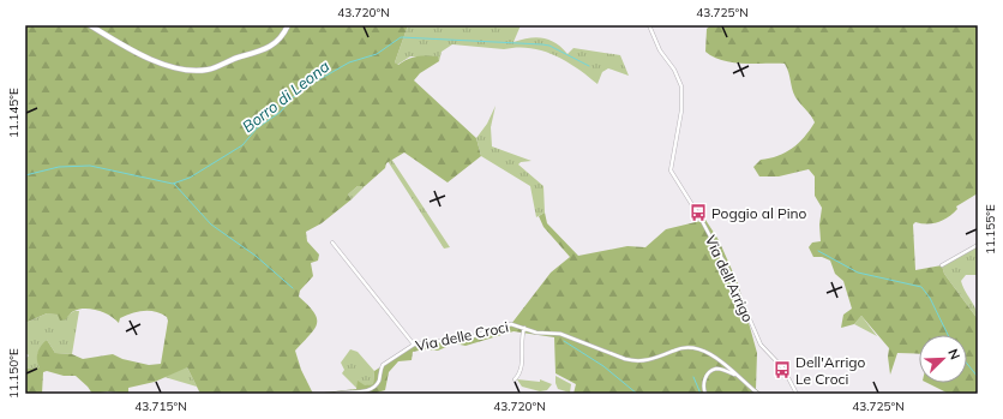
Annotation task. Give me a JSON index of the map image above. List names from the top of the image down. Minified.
{"streets":{"street":["Via dell'Arrigo","Via delle Croci"]},"water":["Borro di Leona"],"places":{"bus stop":["Poggio al Pino","Dell'Arrigo Le Croci"]},"north":"top right","coordinates":["43.720°N","43.725°N","11.145°E","11.155°E","11.150°E","43.715°N"]}
